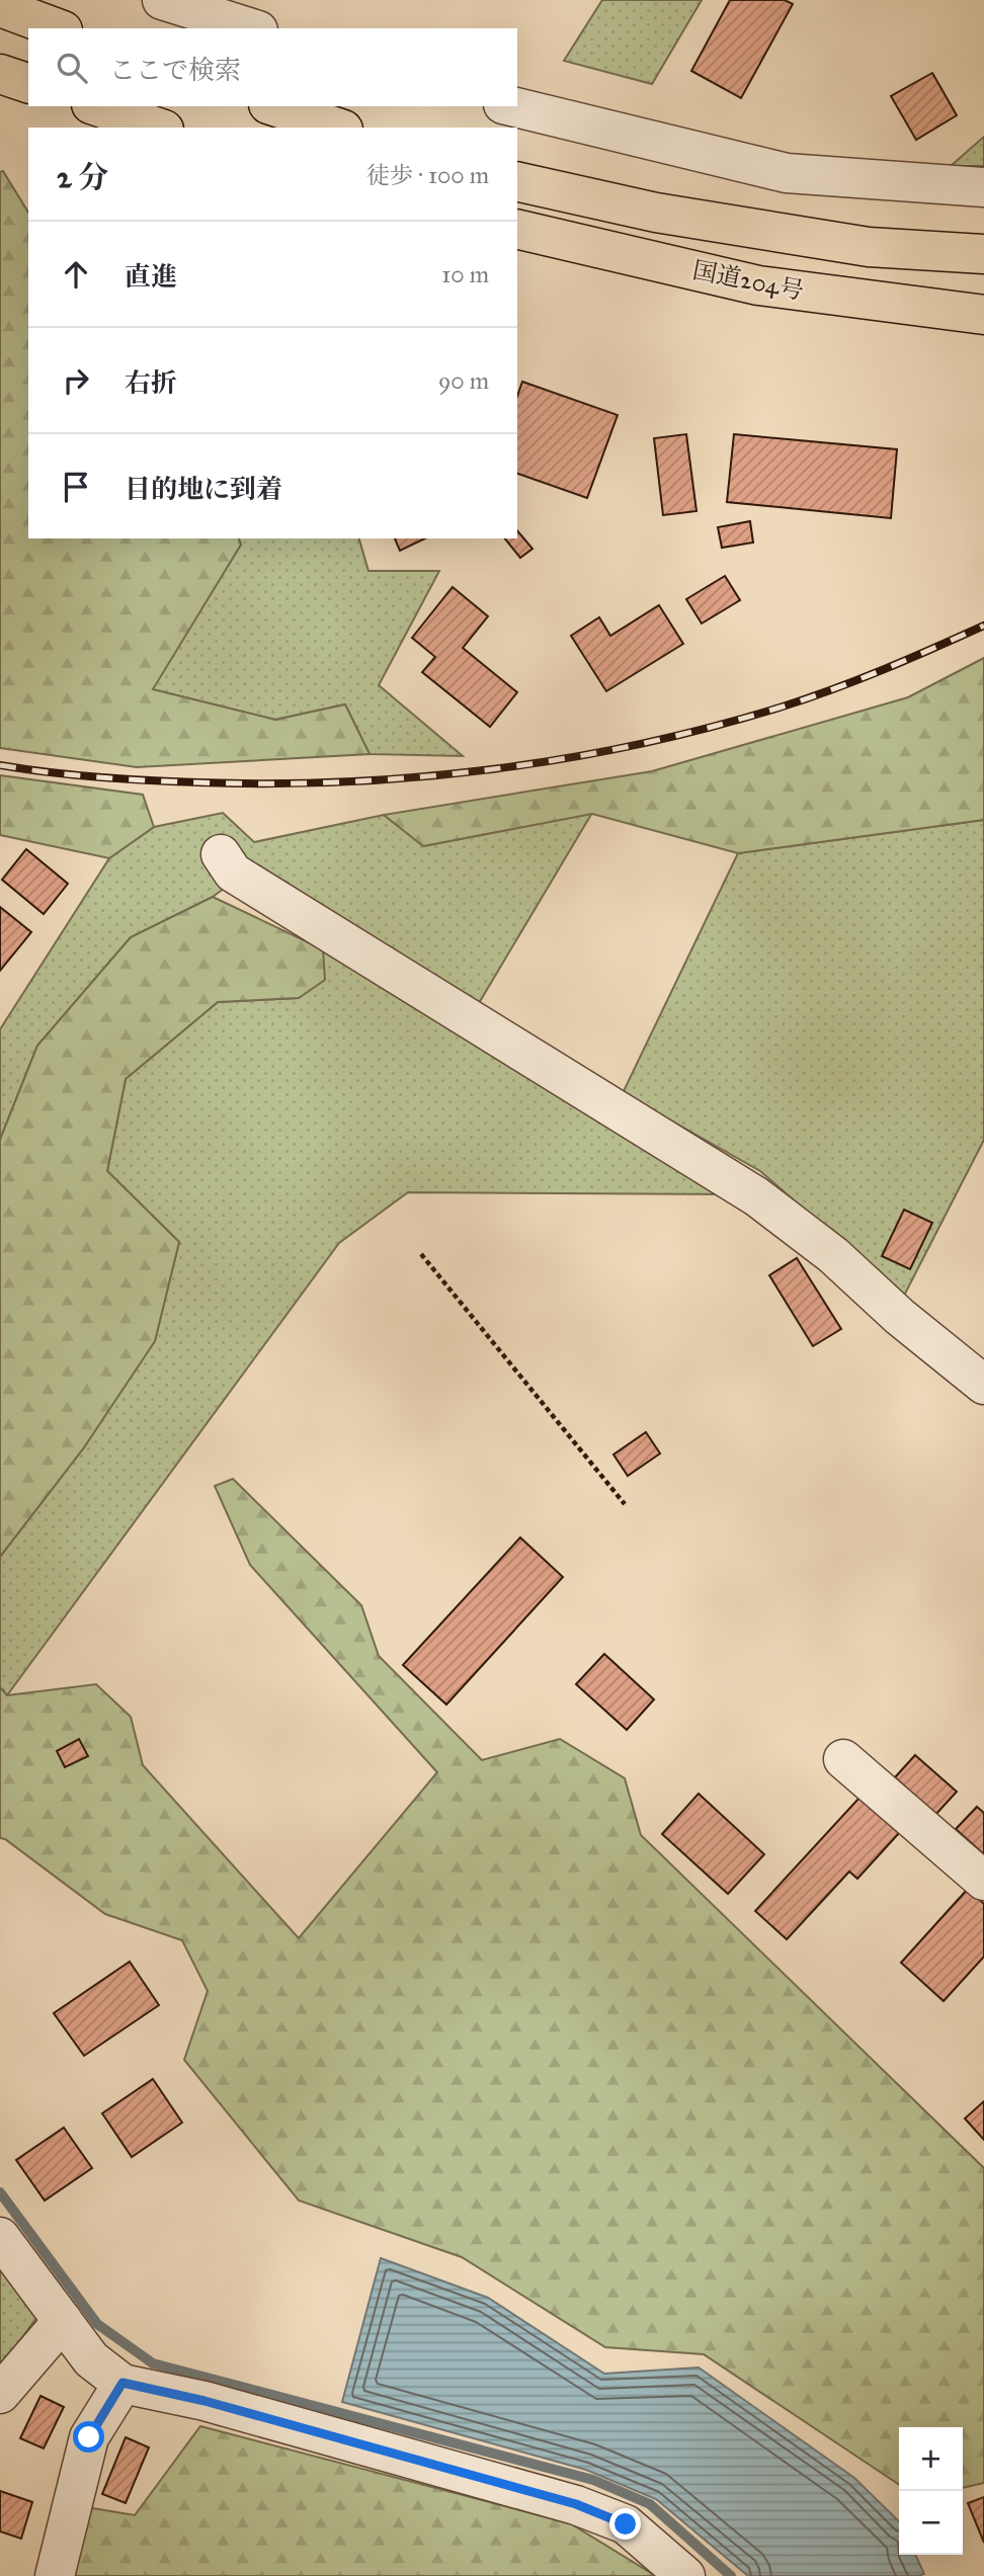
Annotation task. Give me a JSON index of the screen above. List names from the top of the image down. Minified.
{"streets":{"highway":["国道204号"]},"page":{"search":"ここで検索","heading":["2 分","徒歩 · 100 m"],"list":[["直進","10 m"],["右折","90 m"],"目的地に到着"],"map_buttons":["+","−"]}}
